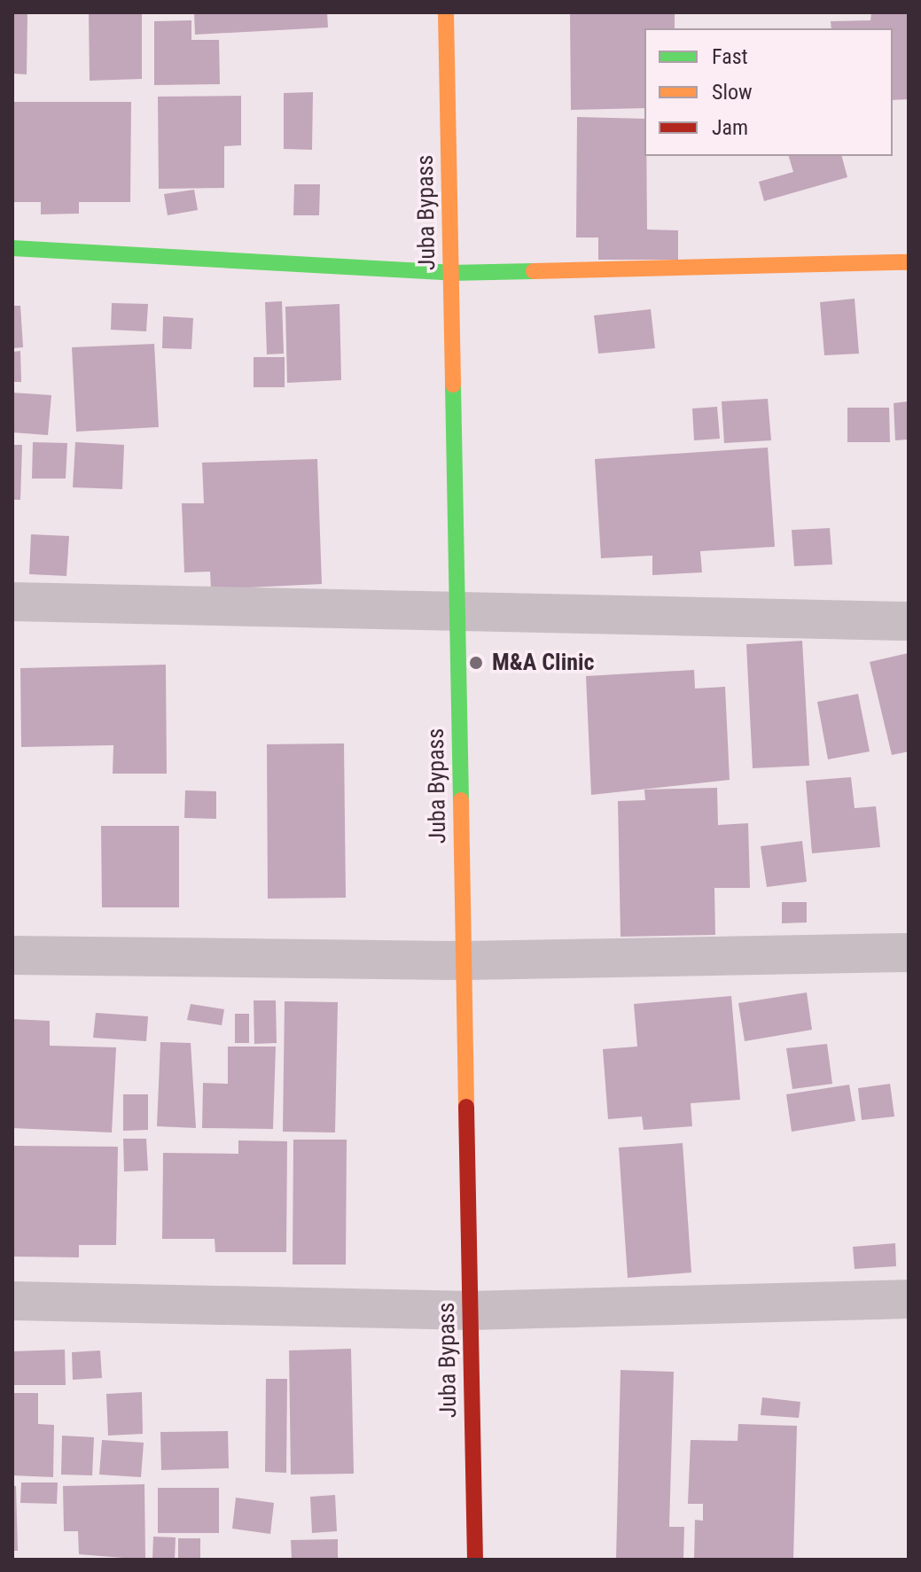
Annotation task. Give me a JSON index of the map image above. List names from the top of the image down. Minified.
{"streets":{"main road":["Juba Bypass"]},"places":["M&A Clinic"],"legend":["Fast","Slow","Jam"]}
